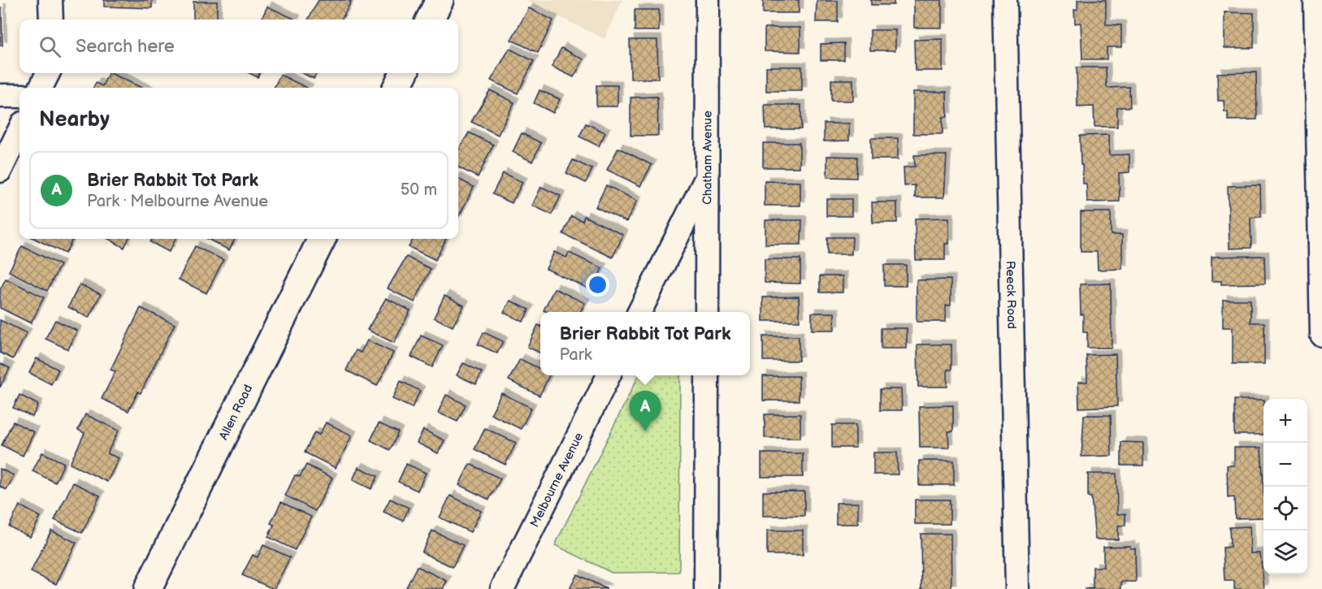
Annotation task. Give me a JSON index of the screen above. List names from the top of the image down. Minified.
{"streets":{"main road":["Allen Road"],"street":["Chatham Avenue","Reeck Road","Melbourne Avenue"]},"page":{"search":"Search here","heading":"Nearby","list":[{"mark":"A","name":"Brier Rabbit Tot Park","note":"Park · Melbourne Avenue","value":"50 m"}],"popup":["Brier Rabbit Tot Park","Park"],"pins":"A","map_buttons":["+","−"]}}
